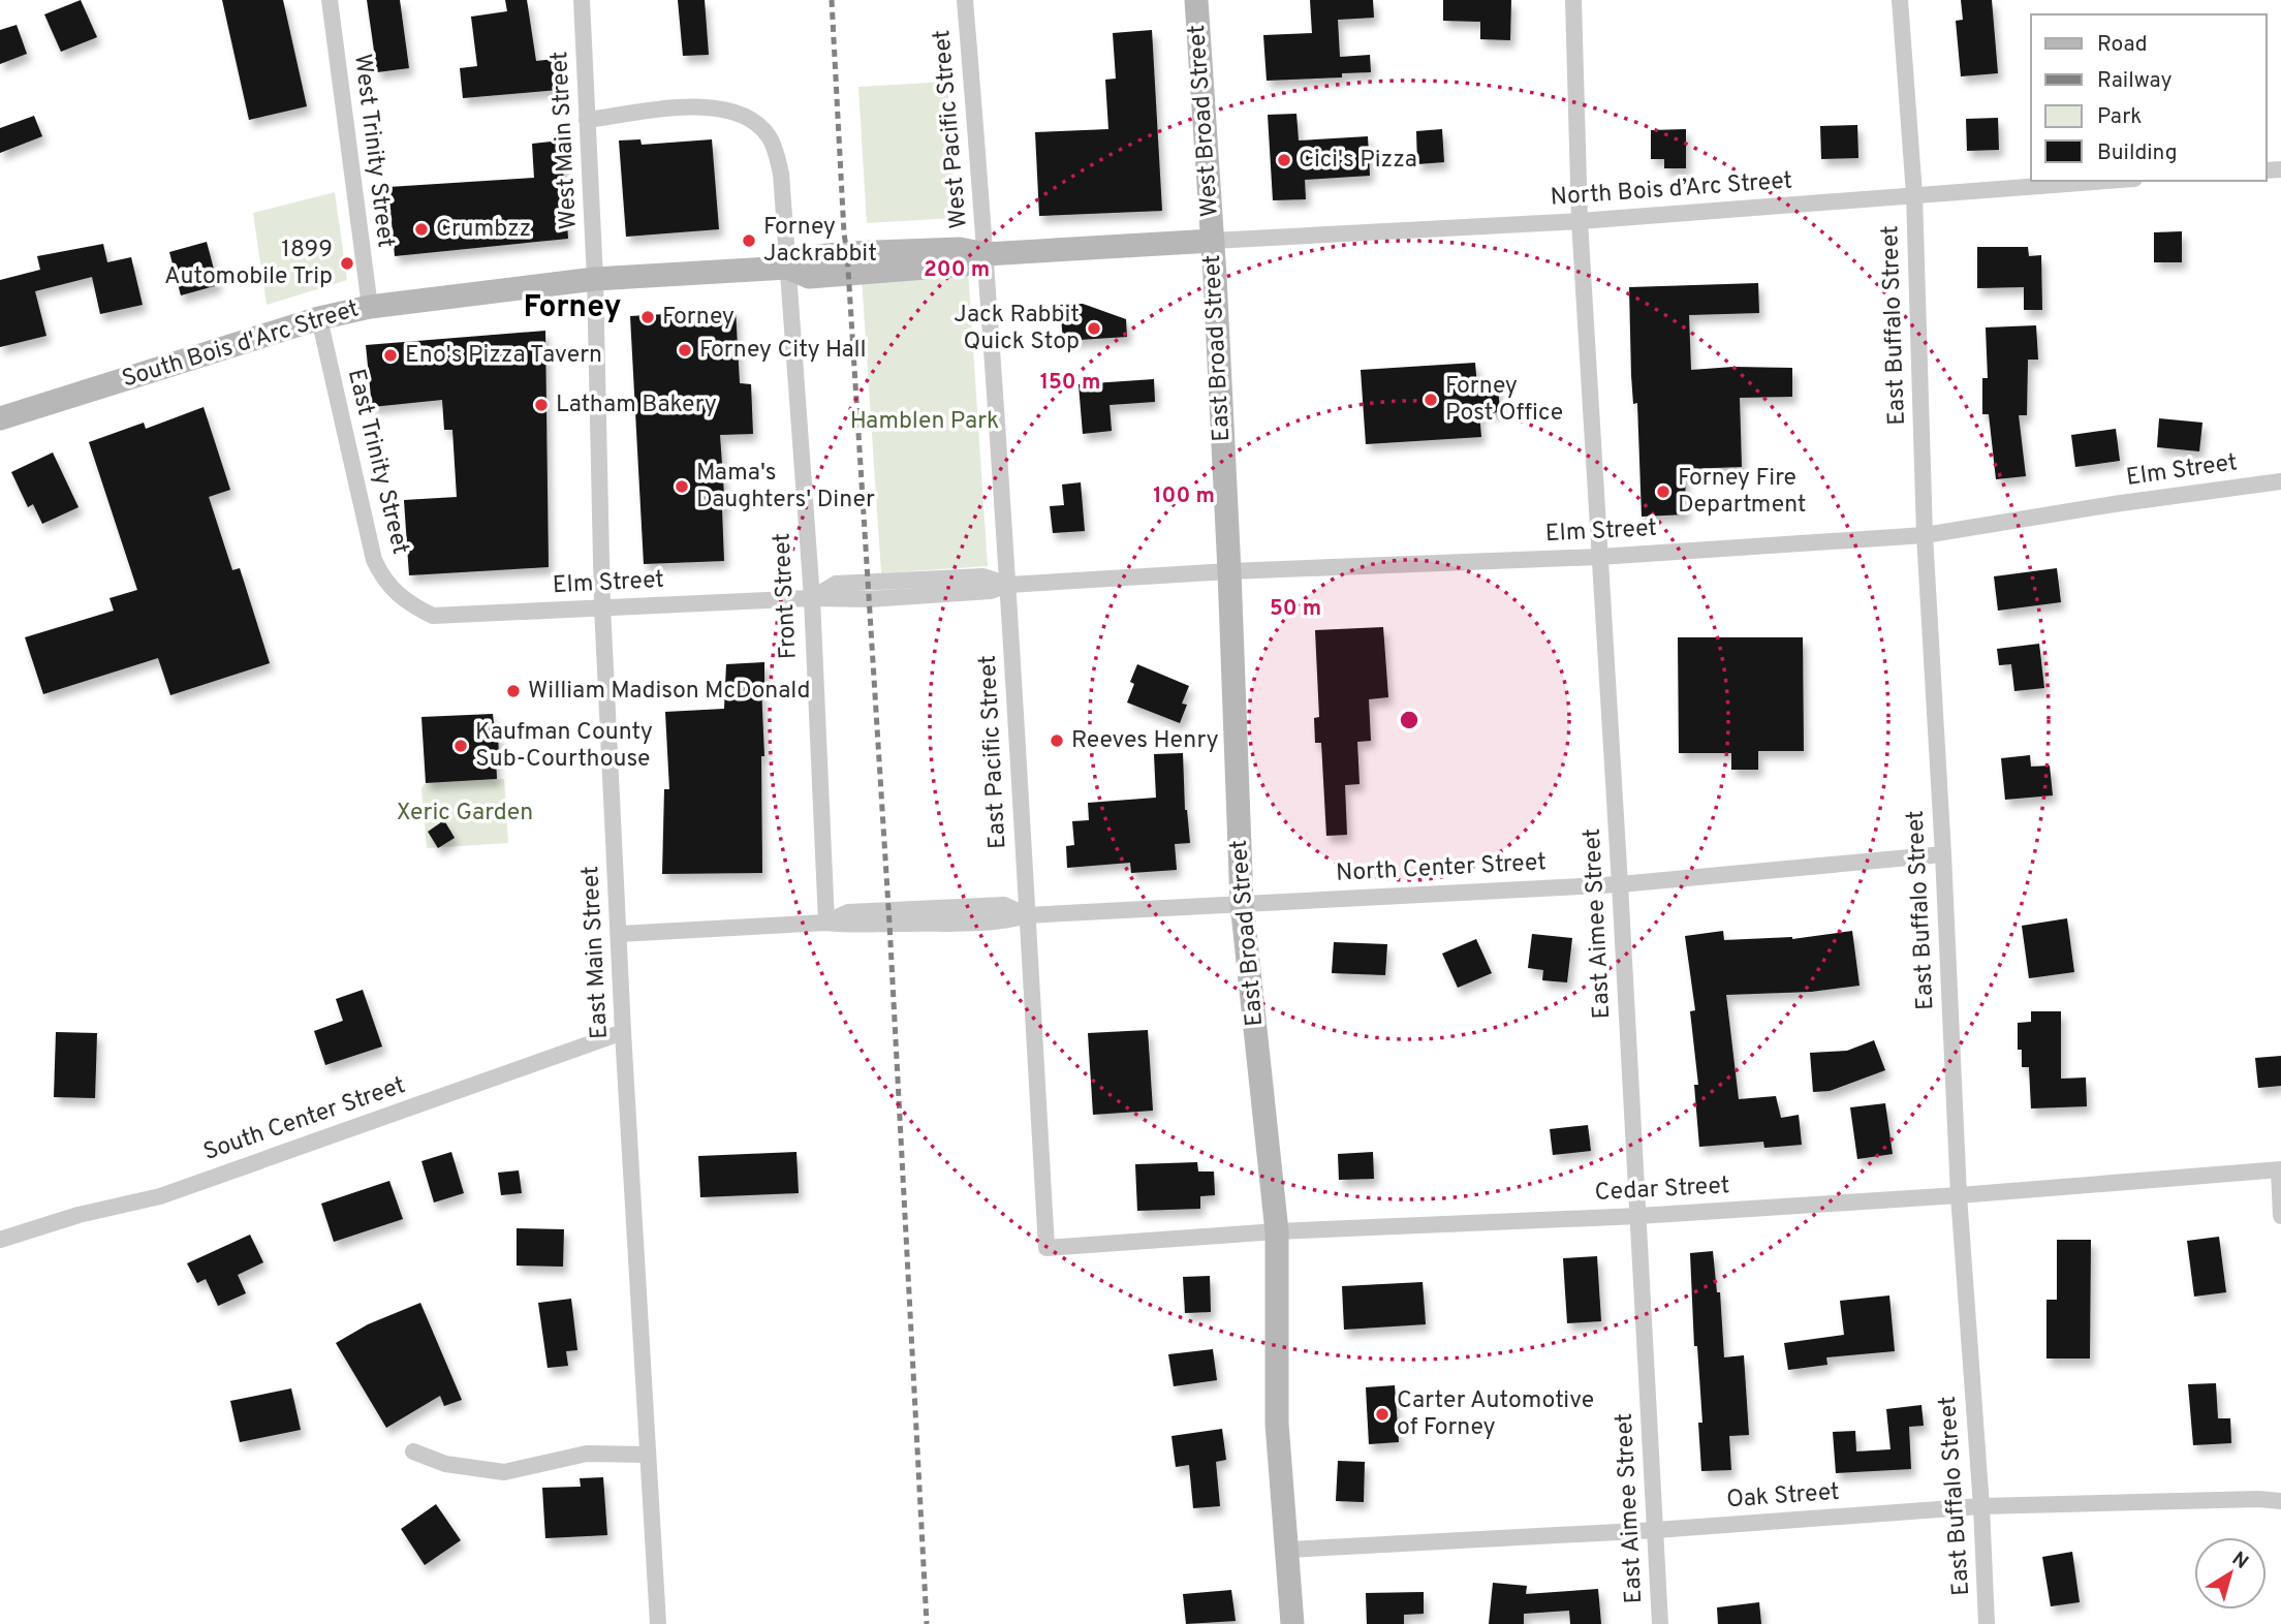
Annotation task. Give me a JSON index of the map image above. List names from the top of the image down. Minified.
{"streets":{"main road":["West Broad Street","South Bois d'Arc Street","East Broad Street"],"street":["West Pacific Street","West Main Street","West Trinity Street","North Bois d’Arc Street","East Buffalo Street","East Trinity Street","Elm Street","Front Street","East Pacific Street","North Center Street","East Aimee Street","East Main Street","South Center Street","Cedar Street","Oak Street"]},"crossings":[["West Broad Street","North Bois d’Arc Street"],["West Broad Street","South Bois d'Arc Street"],["West Broad Street","East Broad Street"],["West Pacific Street","South Bois d'Arc Street"],["West Pacific Street","East Pacific Street"],["West Main Street","South Bois d'Arc Street"],["West Main Street","Front Street"],["West Main Street","East Main Street"],["West Trinity Street","South Bois d'Arc Street"],["North Bois d’Arc Street","East Buffalo Street"],["North Bois d’Arc Street","South Bois d'Arc Street"],["North Bois d’Arc Street","East Broad Street"],["North Bois d’Arc Street","East Aimee Street"],["East Buffalo Street","Elm Street"],["East Buffalo Street","North Center Street"],["East Buffalo Street","Cedar Street"],["East Buffalo Street","Oak Street"],["South Bois d'Arc Street","East Broad Street"],["South Bois d'Arc Street","East Trinity Street"],["South Bois d'Arc Street","Front Street"],["South Bois d'Arc Street","East Pacific Street"],["South Bois d'Arc Street","East Main Street"],["East Broad Street","Elm Street"],["East Broad Street","North Center Street"],["East Broad Street","Cedar Street"],["East Broad Street","Oak Street"],["East Trinity Street","Elm Street"],["Elm Street","Front Street"],["Elm Street","East Pacific Street"],["Elm Street","East Aimee Street"],["Elm Street","East Main Street"],["Front Street","North Center Street"],["East Pacific Street","North Center Street"],["East Pacific Street","Cedar Street"],["North Center Street","East Aimee Street"],["East Aimee Street","Cedar Street"],["East Aimee Street","Oak Street"],["East Main Street","South Center Street"]],"districts":["Forney"],"parks":["Hamblen Park","Xeric Garden"],"places":["Cici's Pizza","Crumbzz","Forney Jackrabbit","1899 Automobile Trip","Forney","Jack Rabbit Quick Stop","Forney City Hall","Eno's Pizza Tavern","Forney Post Office","Latham Bakery","Mama's Daughters' Diner","Forney Fire Department","William Madison McDonald","Reeves Henry","Kaufman County Sub-Courthouse","Carter Automotive of Forney"],"legend":["Road","Railway","Park","Building"],"north":"top right","rings":["200 m","150 m","100 m","50 m"]}
